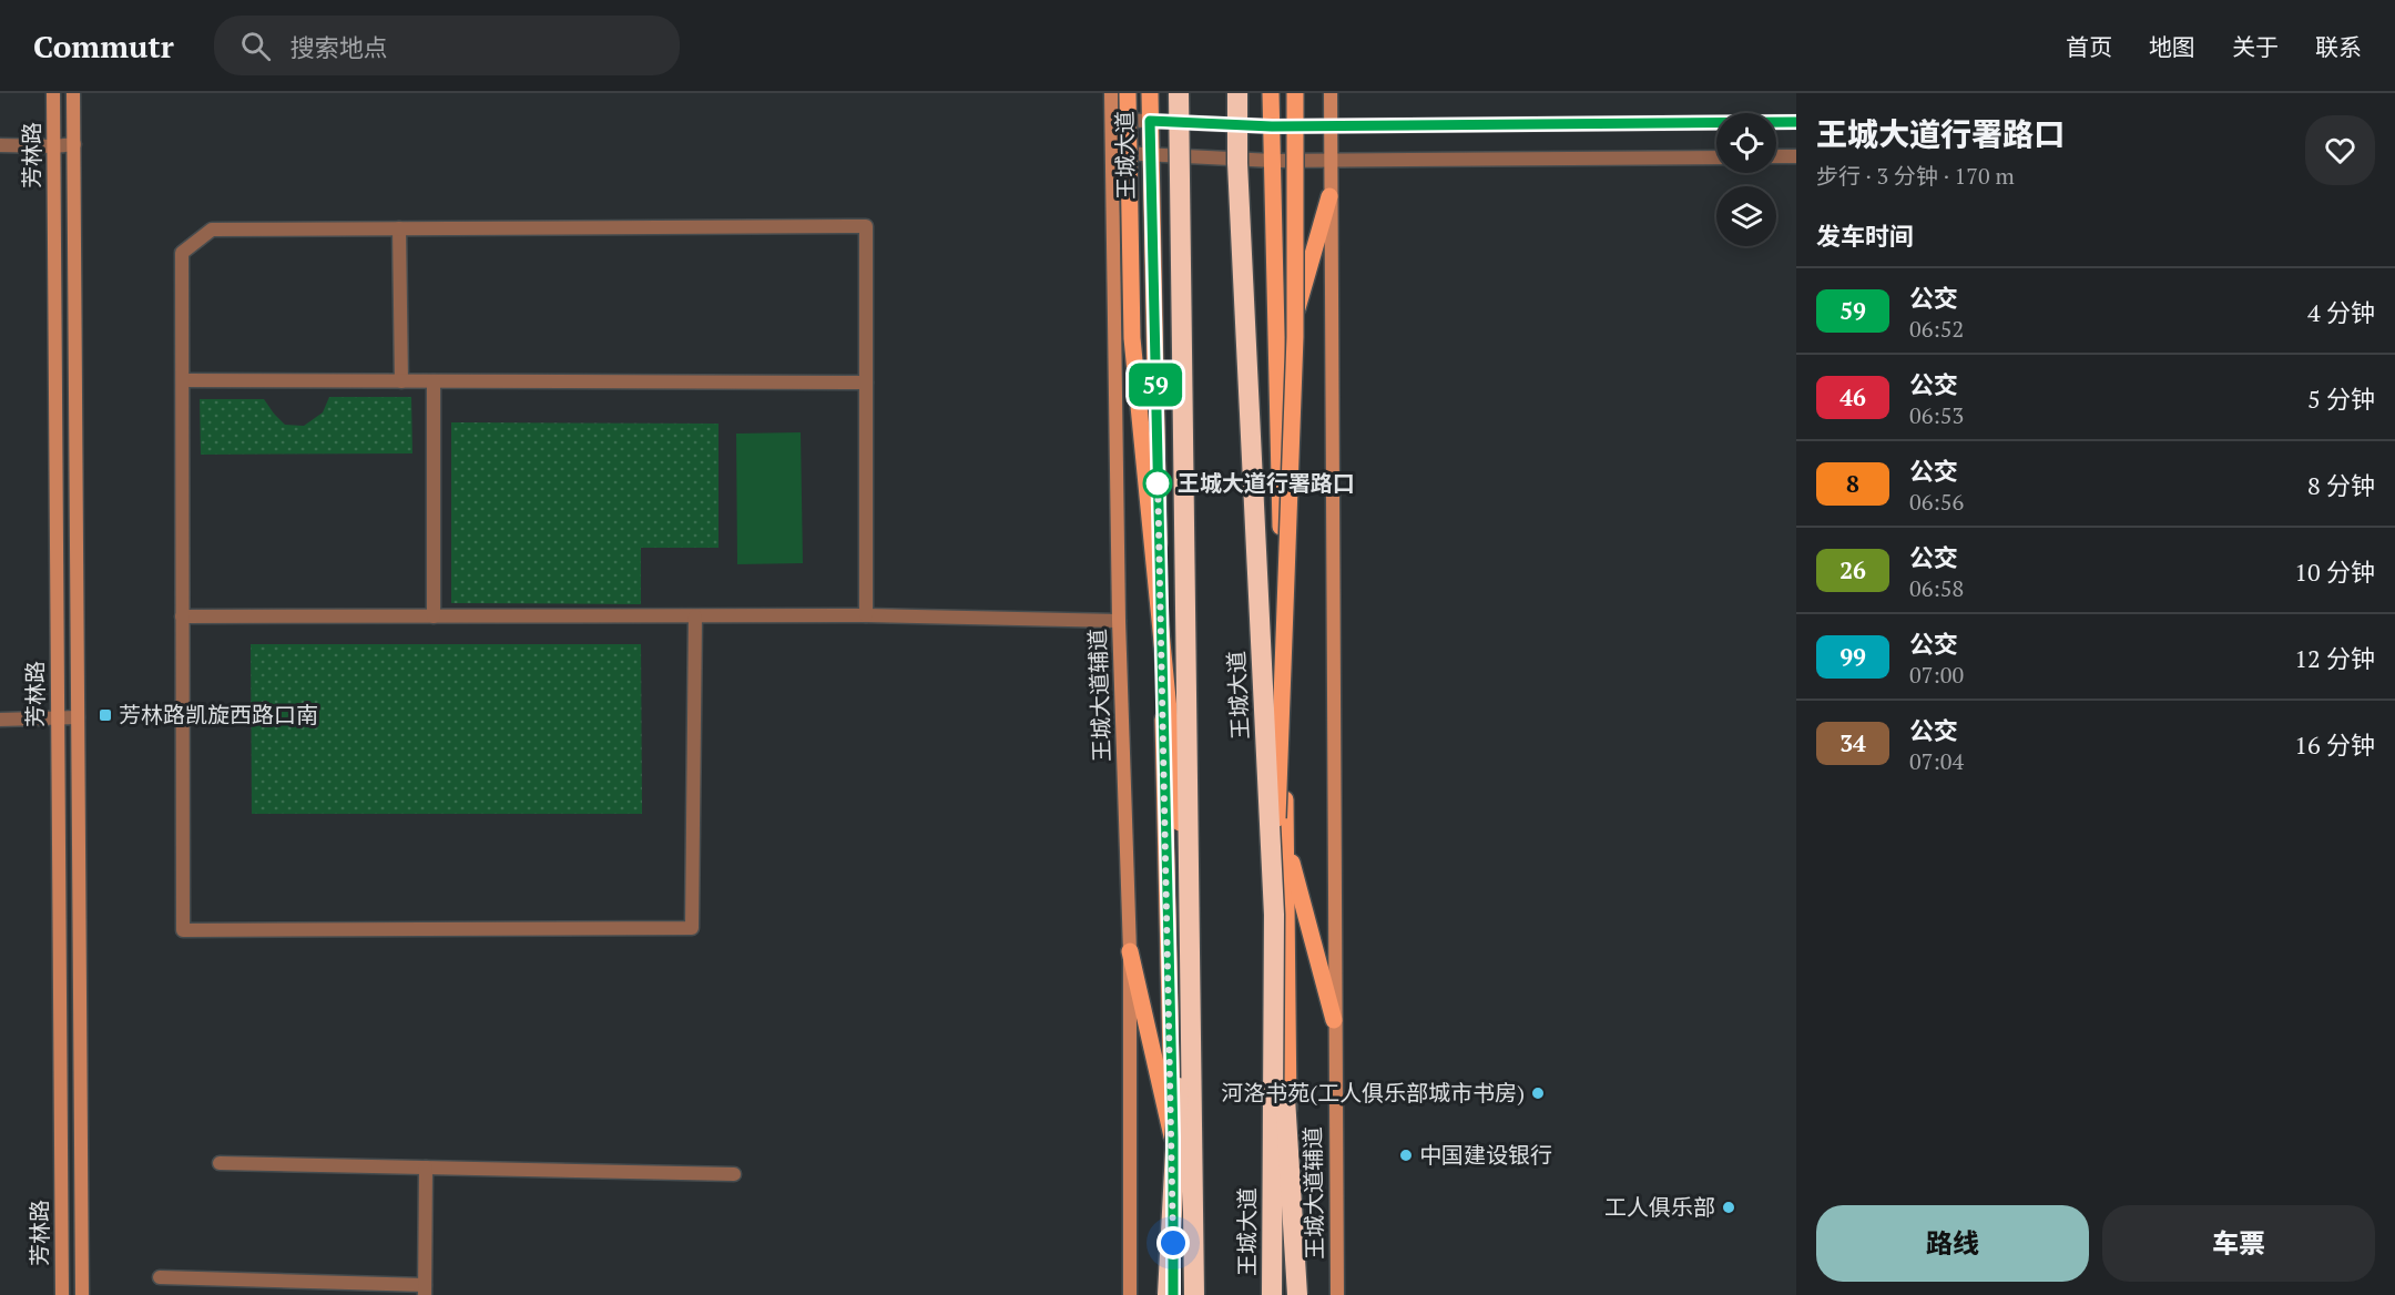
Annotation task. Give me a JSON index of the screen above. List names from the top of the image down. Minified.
{"streets":{"highway":["王城大道"],"main road":["芳林路","王城大道辅道"]},"places":{"other":["王城大道行署路口","河洛书苑(工人俱乐部城市书房)","中国建设银行","工人俱乐部"],"transit":["芳林路凯旋西路口南"]},"lines":["bus line 59"],"page":{"header":"Commutr","search":"搜索地点","nav":["首页","地图","关于","联系"],"on_map":"59","heading":[["王城大道行署路口","步行 · 3 分钟 · 170 m"],"发车时间"],"list":[{"mark":"59","name":"公交","note":"06:52","value":"4 分钟"},{"mark":"46","name":"公交","note":"06:53","value":"5 分钟"},{"mark":"8","name":"公交","note":"06:56","value":"8 分钟"},{"mark":"26","name":"公交","note":"06:58","value":"10 分钟"},{"mark":"99","name":"公交","note":"07:00","value":"12 分钟"},{"mark":"34","name":"公交","note":"07:04","value":"16 分钟"}],"buttons":["路线","车票"]}}
